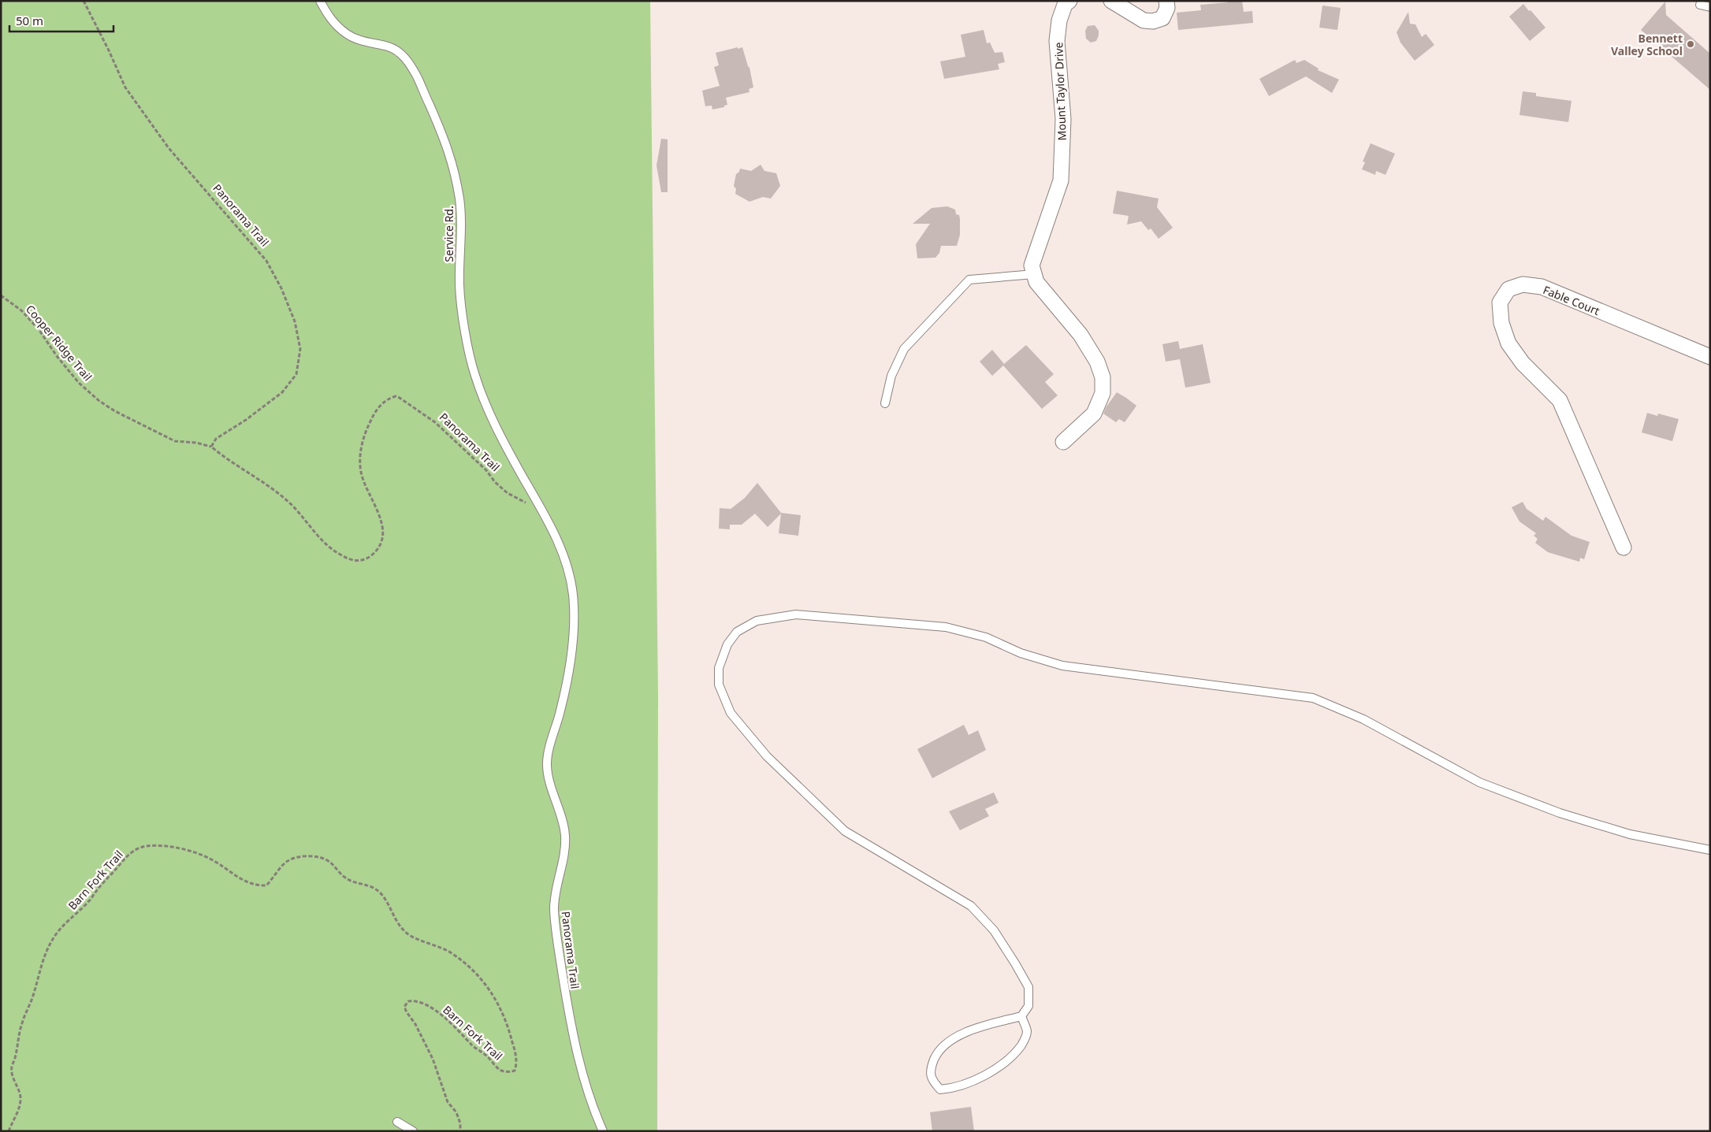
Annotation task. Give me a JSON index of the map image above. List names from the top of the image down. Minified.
{"streets":{"street":["Mount Taylor Drive","Fable Court"],"lane":["Panorama Trail","Service Rd."],"path":["Cooper Ridge Trail","Barn Fork Trail"]},"crossings":[["Panorama Trail","Service Rd."],["Panorama Trail","Cooper Ridge Trail"]],"places":["Bennett Valley School"],"scale_bar":"50 m"}
